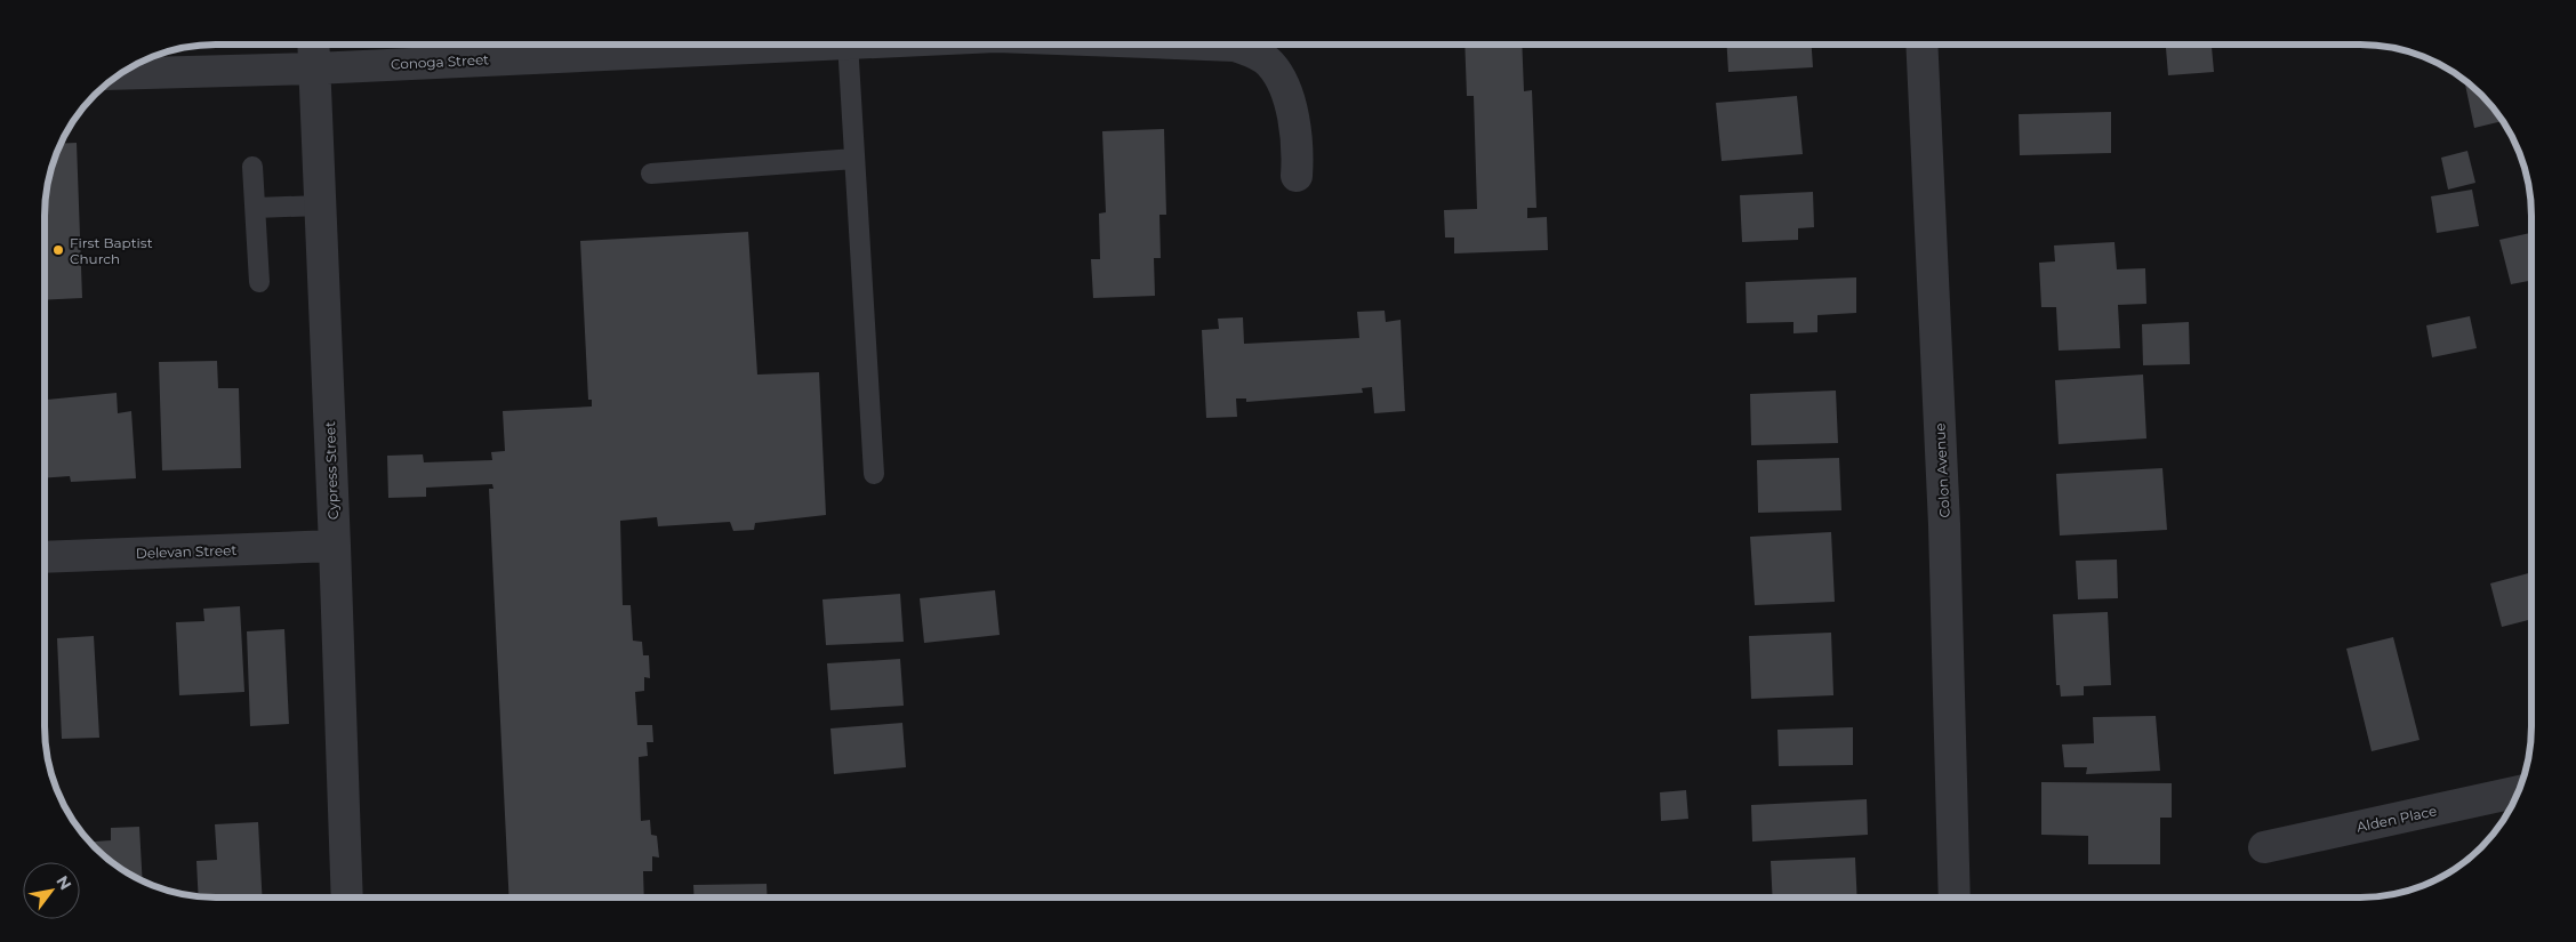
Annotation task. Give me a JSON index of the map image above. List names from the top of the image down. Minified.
{"streets":{"street":["Conoga Street","Cypress Street","Colon Avenue","Delevan Street","Alden Place"]},"crossings":[["Conoga Street","Cypress Street"],["Cypress Street","Delevan Street"]],"places":["First Baptist Church"],"north":"top right"}
